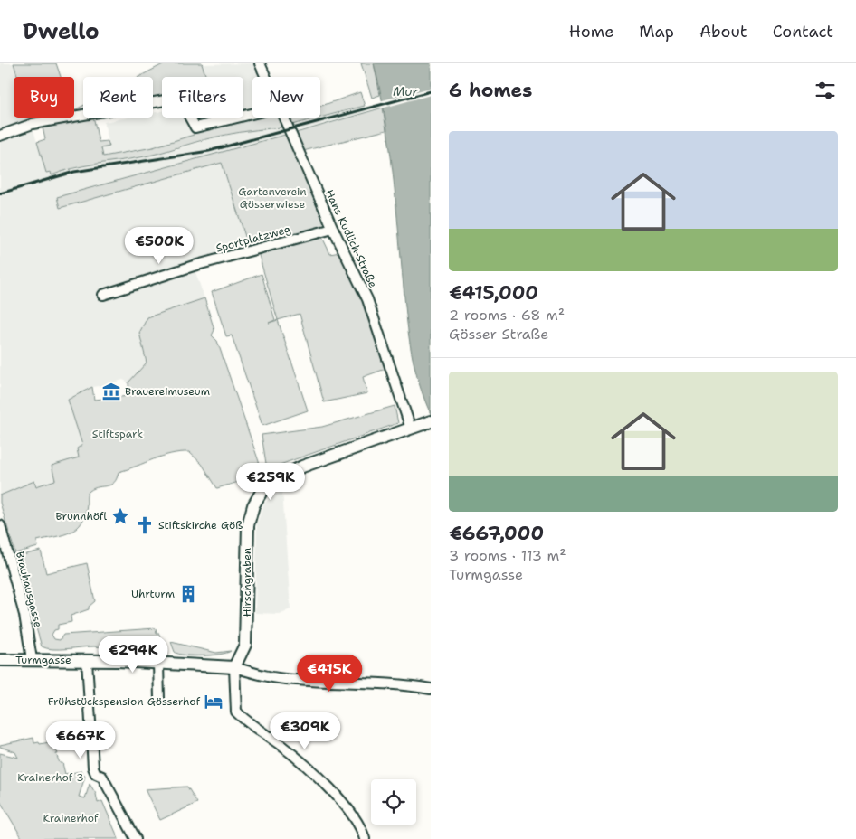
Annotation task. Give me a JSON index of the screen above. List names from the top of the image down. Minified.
{"streets":{"main road":["Hirschgraben","Turmgasse"],"street":["Sportplatzweg","Hans Kudlich-Straße","Brauhausgasse"]},"crossings":[["Sportplatzweg","Hans Kudlich-Straße"],["Hans Kudlich-Straße","Hirschgraben"],["Hirschgraben","Turmgasse"],["Brauhausgasse","Turmgasse"]],"water":["Mur"],"parks":["Gartenverein Gösserwiese","Stiftspark","Krainerhof 3","Krainerhof"],"places":{"museum":["Brauereimuseum"],"place":["Brunnhöfl"],"church":["Stiftskirche Göß"],"building":["Uhrturm"],"hotel":["Frühstückspension Gösserhof"]},"page":{"header":"Dwello","nav":["Home","Map","About","Contact"],"heading":"6 homes","chip":["Buy","Rent","Filters","New"],"list":[{"name":"€415,000","note":"2 rooms · 68 m² · Gösser Straße"},{"name":"€667,000","note":"3 rooms · 113 m² · Turmgasse"}],"price":["€500K","€259K","€294K","€415K","€309K","€667K"]}}
